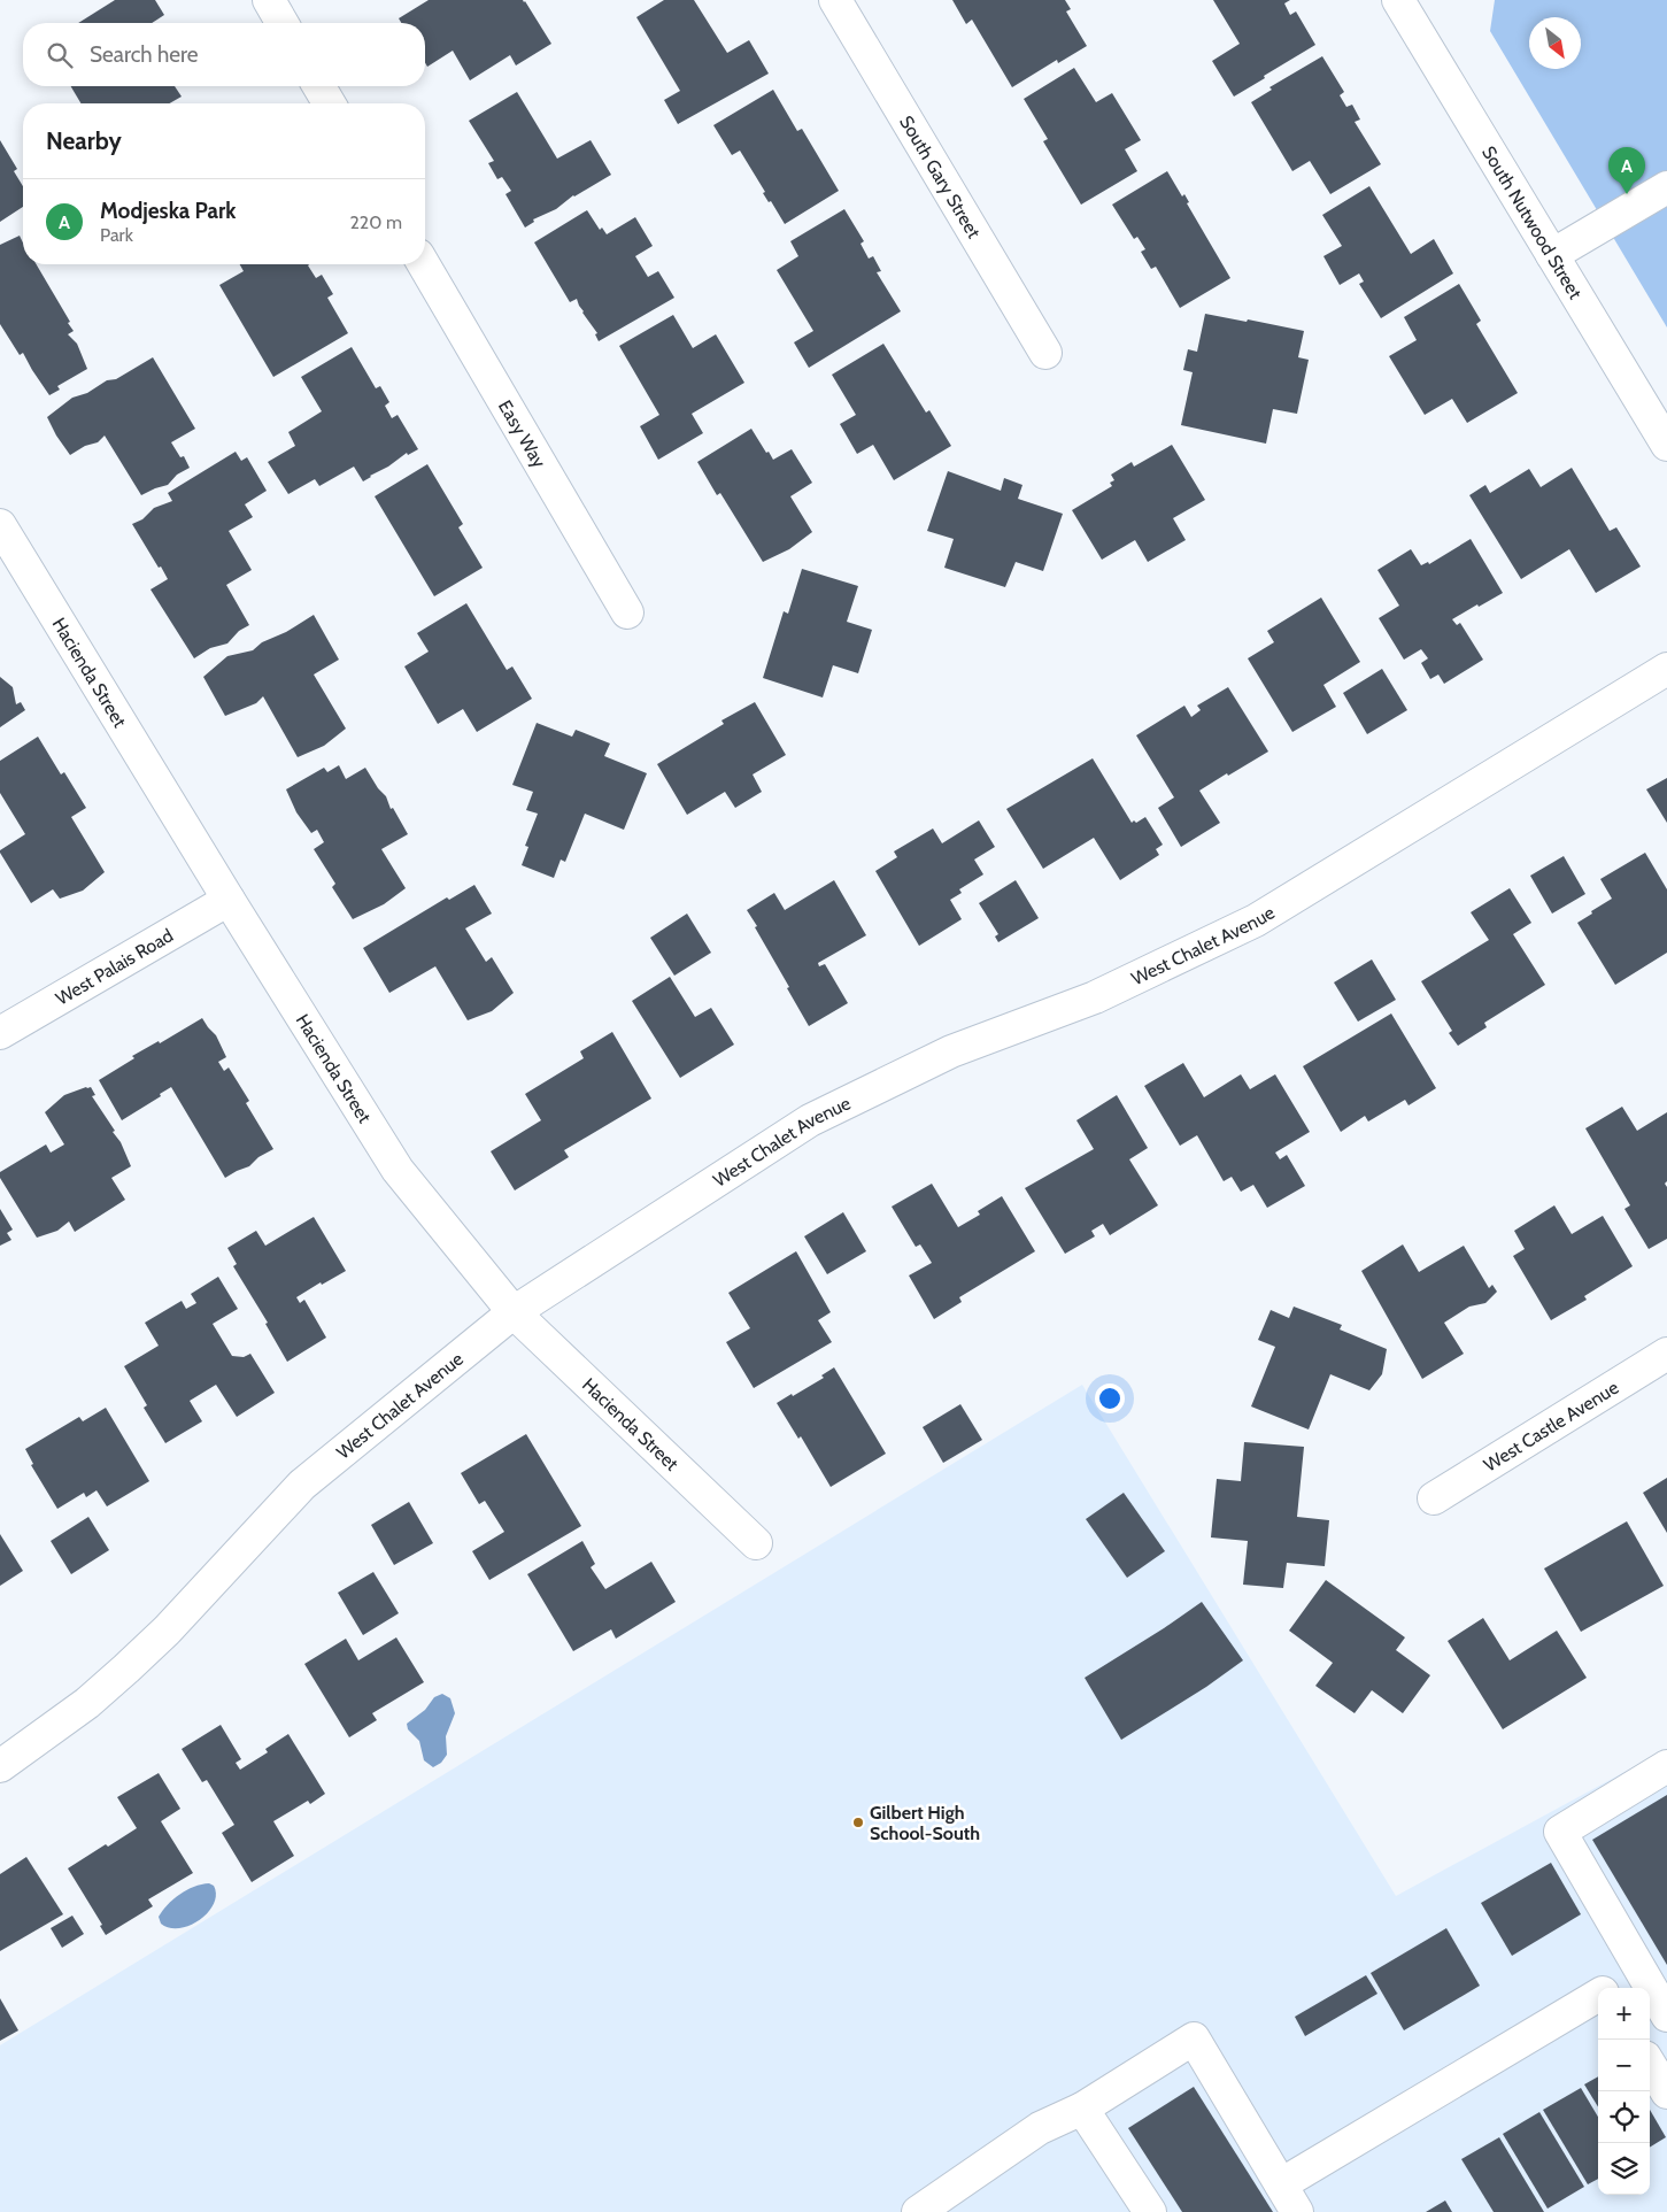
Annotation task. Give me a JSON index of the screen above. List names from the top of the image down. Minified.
{"streets":{"street":["South Gary Street","South Nutwood Street","Easy Way","Hacienda Street","West Chalet Avenue","West Palais Road","West Castle Avenue"]},"crossings":[["Hacienda Street","West Chalet Avenue"],["Hacienda Street","West Palais Road"]],"places":["Gilbert High School-South"],"north":"bottom right","page":{"search":"Search here","heading":"Nearby","pins":"A","list":[{"mark":"A","name":"Modjeska Park","note":"Park","value":"220 m"}],"map_buttons":["+","−"]}}
